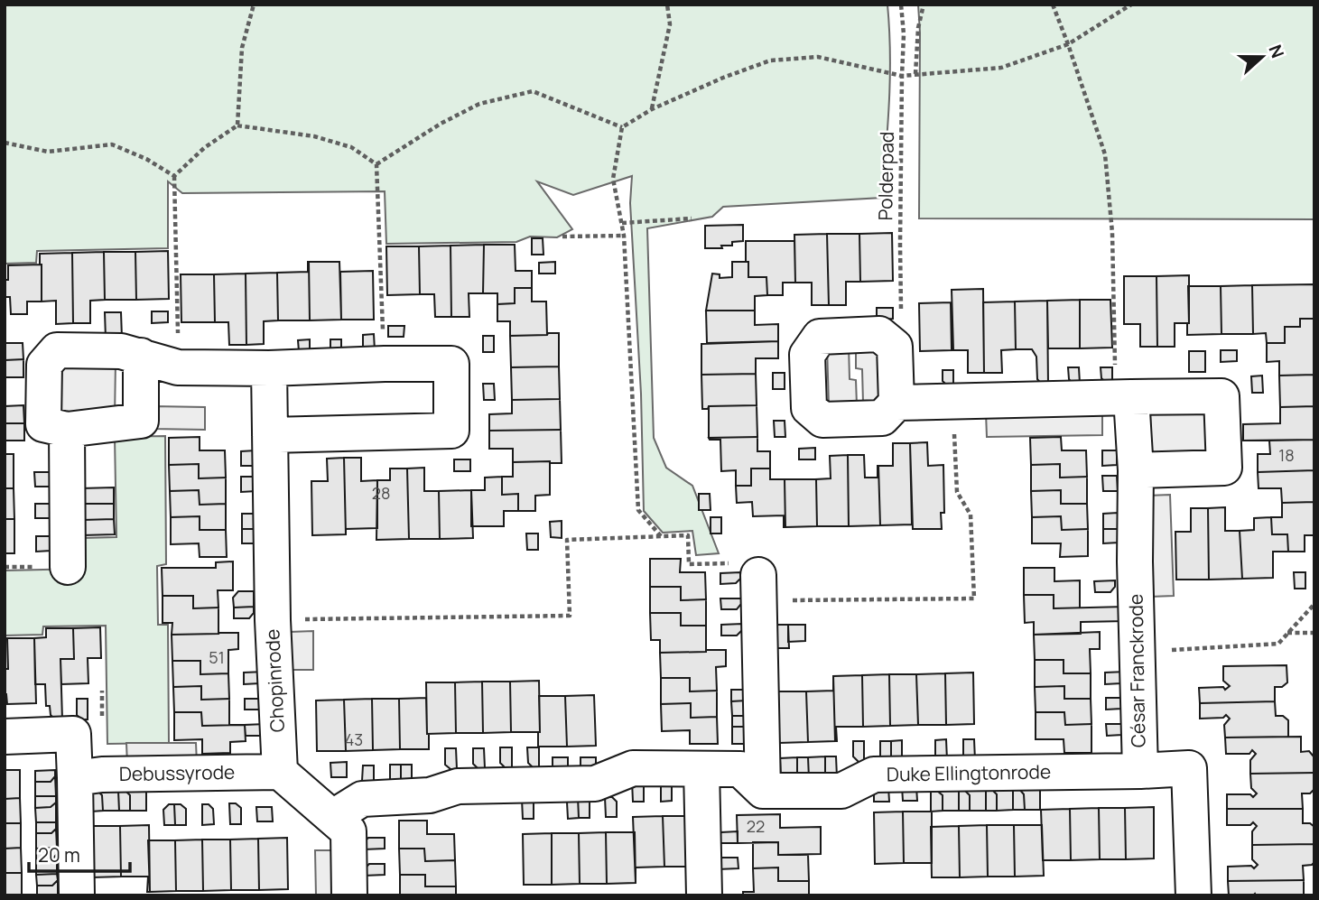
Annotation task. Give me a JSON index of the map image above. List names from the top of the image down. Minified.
{"streets":{"street":["César Franckrode","Chopinrode","Debussyrode","Duke Ellingtonrode"],"path":["Polderpad"]},"crossings":[["César Franckrode","Duke Ellingtonrode"],["Chopinrode","Debussyrode"]],"house_numbers":["18","28","51","43","22"],"scale_bar":"20 m","north":"right"}
